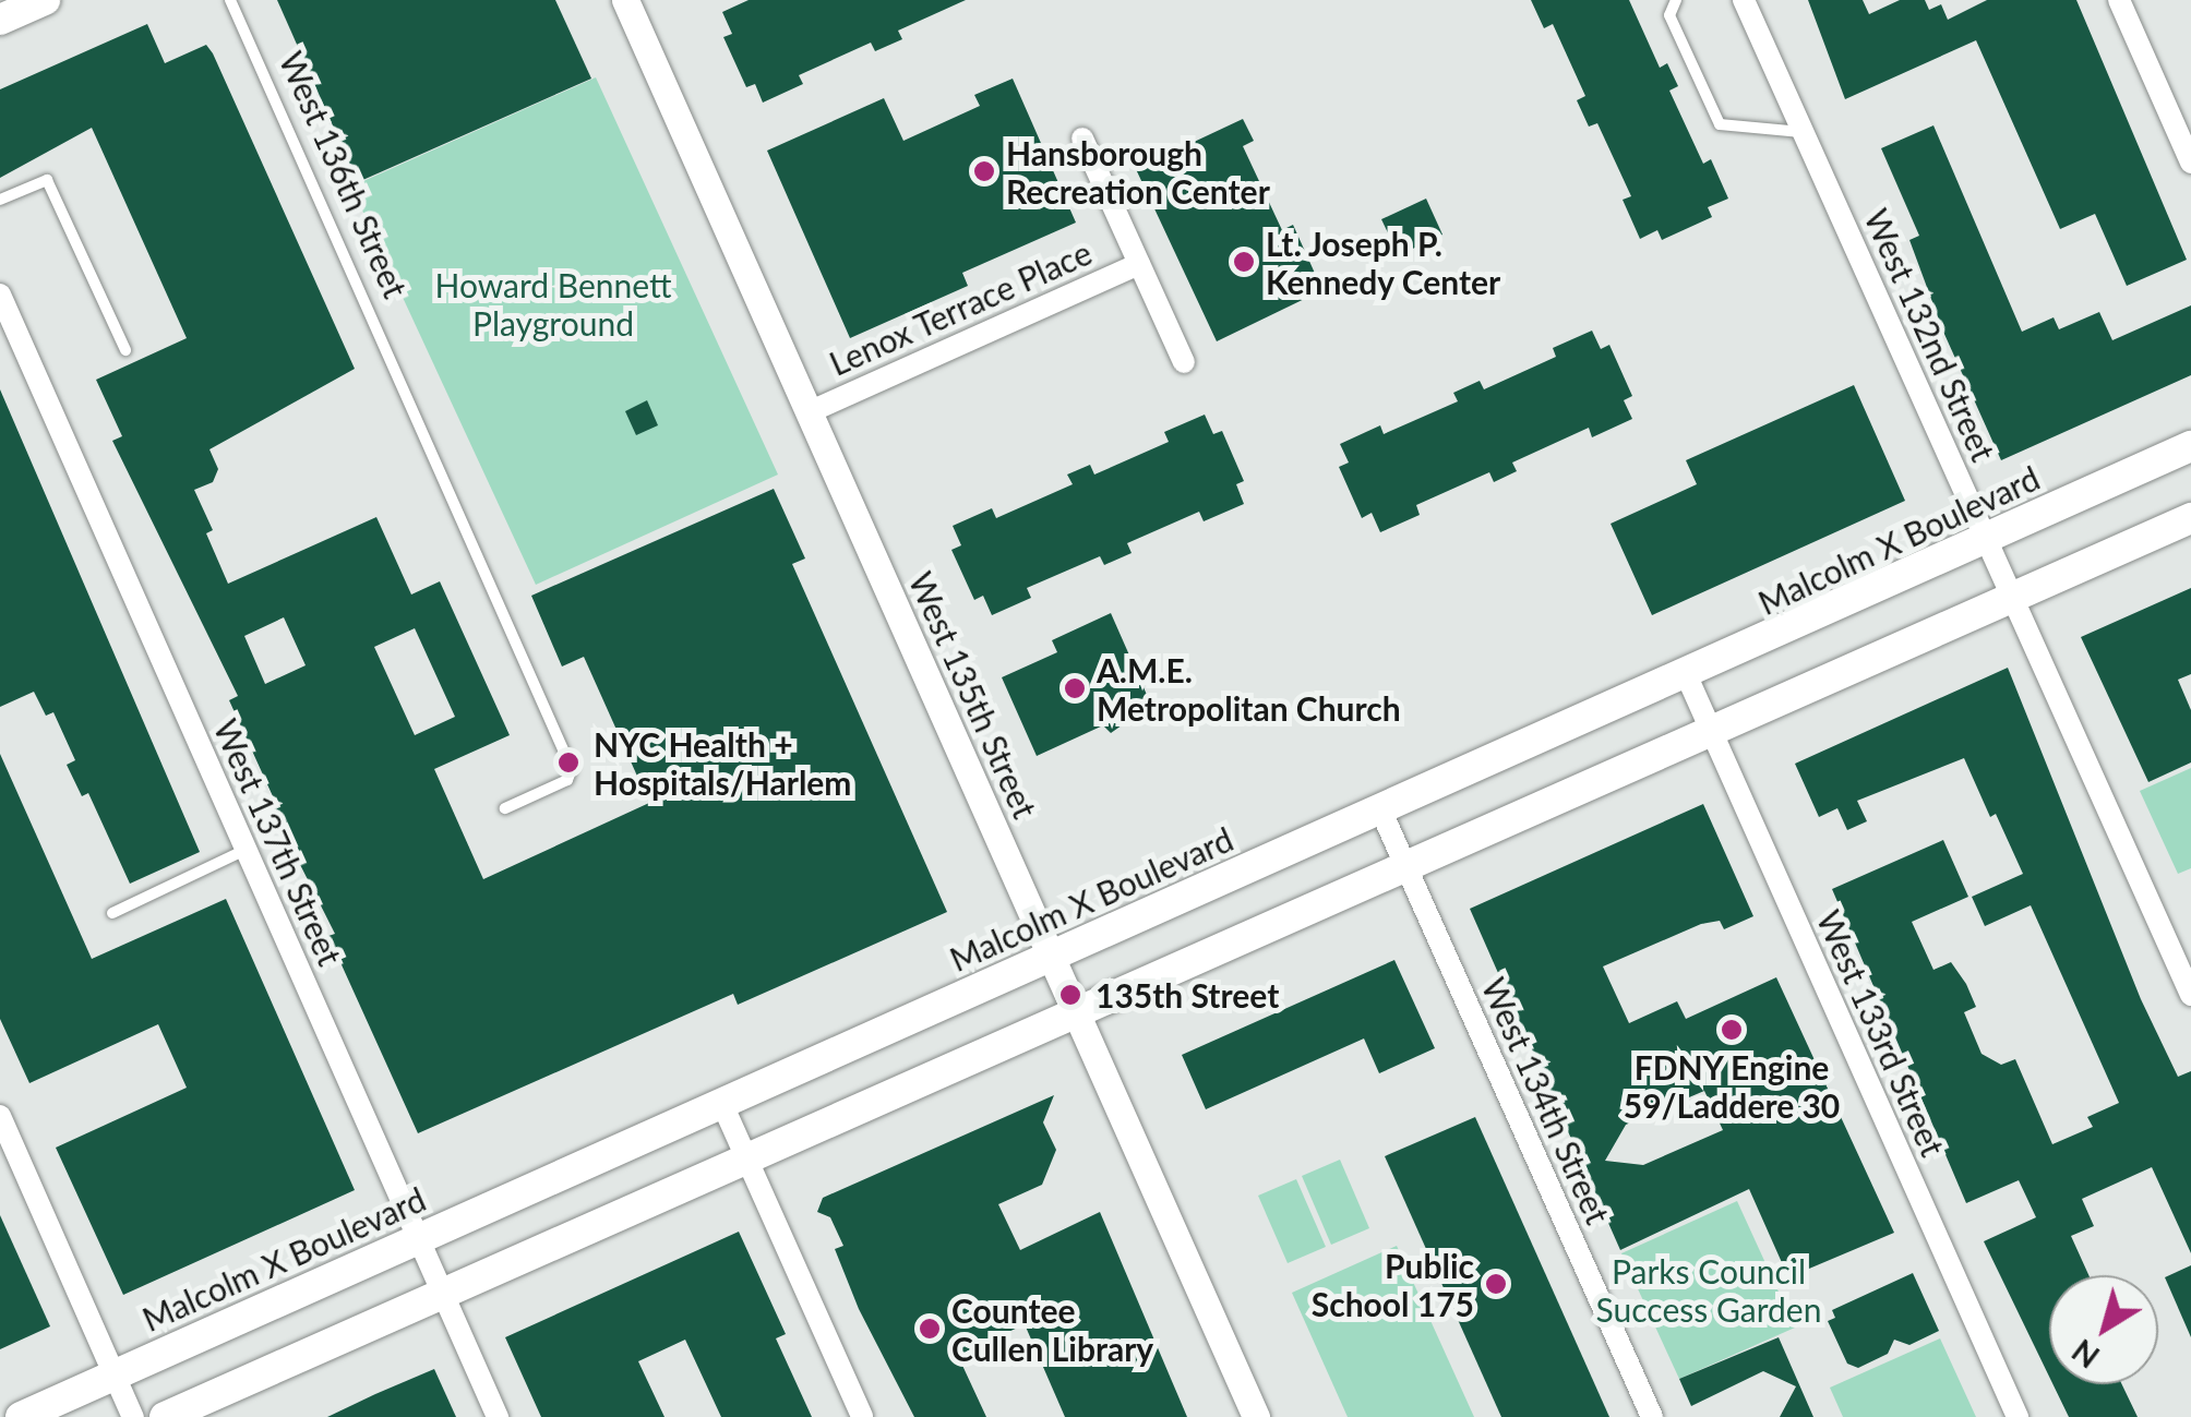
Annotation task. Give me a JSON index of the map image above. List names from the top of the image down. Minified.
{"streets":{"main road":["Malcolm X Boulevard"],"street":["Lenox Terrace Place","West 132nd Street","West 135th Street","West 137th Street","West 133rd Street","West 134th Street"],"lane":["West 136th Street"]},"crossings":[["Lenox Terrace Place","West 135th Street"],["West 132nd Street","Malcolm X Boulevard"],["Malcolm X Boulevard","West 135th Street"],["Malcolm X Boulevard","West 137th Street"],["Malcolm X Boulevard","West 133rd Street"],["Malcolm X Boulevard","West 134th Street"]],"parks":["Howard Bennett Playground","Parks Council Success Garden"],"places":["Hansborough Recreation Center","Lt. Joseph P. Kennedy Center","A.M.E. Metropolitan Church","NYC Health + Hospitals/Harlem","135th Street","FDNY Engine 59/Laddere 30","Public School 175","Countee Cullen Library"],"north":"bottom left"}
